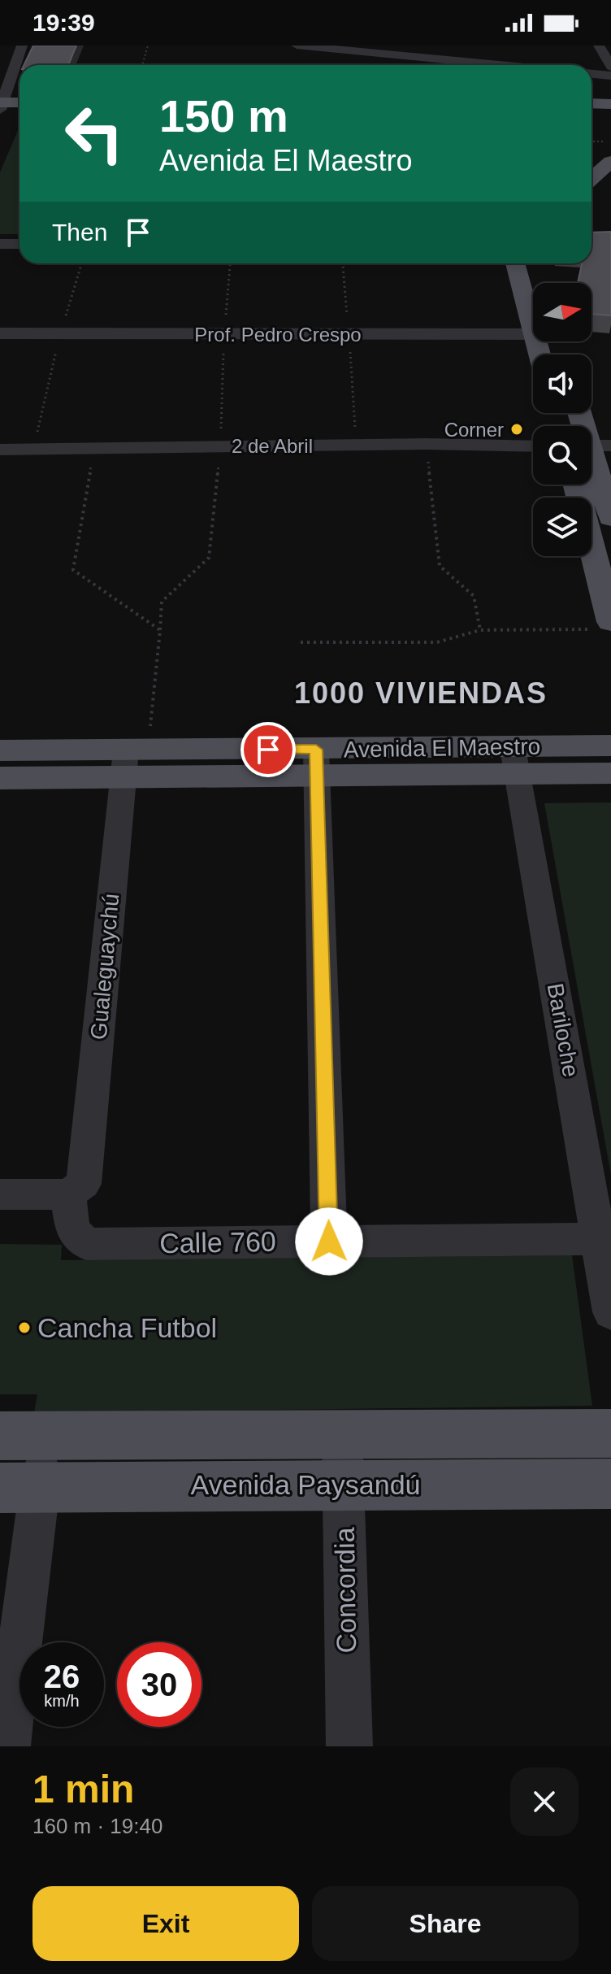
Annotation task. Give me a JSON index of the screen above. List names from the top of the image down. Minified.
{"streets":{"main road":["Avenida El Maestro","Avenida Paysandú"],"street":["Prof. Pedro Crespo","2 de Abril","Gualeguaychú","Bariloche","Calle 760","Concordia"]},"crossings":[["Avenida El Maestro","Gualeguaychú"],["Avenida El Maestro","Bariloche"],["Gualeguaychú","Calle 760"],["Bariloche","Calle 760"],["Avenida Paysandú","Concordia"]],"districts":["1000 VIVIENDAS"],"places":["Corner","Cancha Futbol"],"north":"right","page":{"status":"19:39","turn":["150 m","Avenida El Maestro"],"then":"Then","speed":"26 km/h","limit":"30","heading":["1 min","160 m · 19:40"],"buttons":["Exit","Share"]}}
